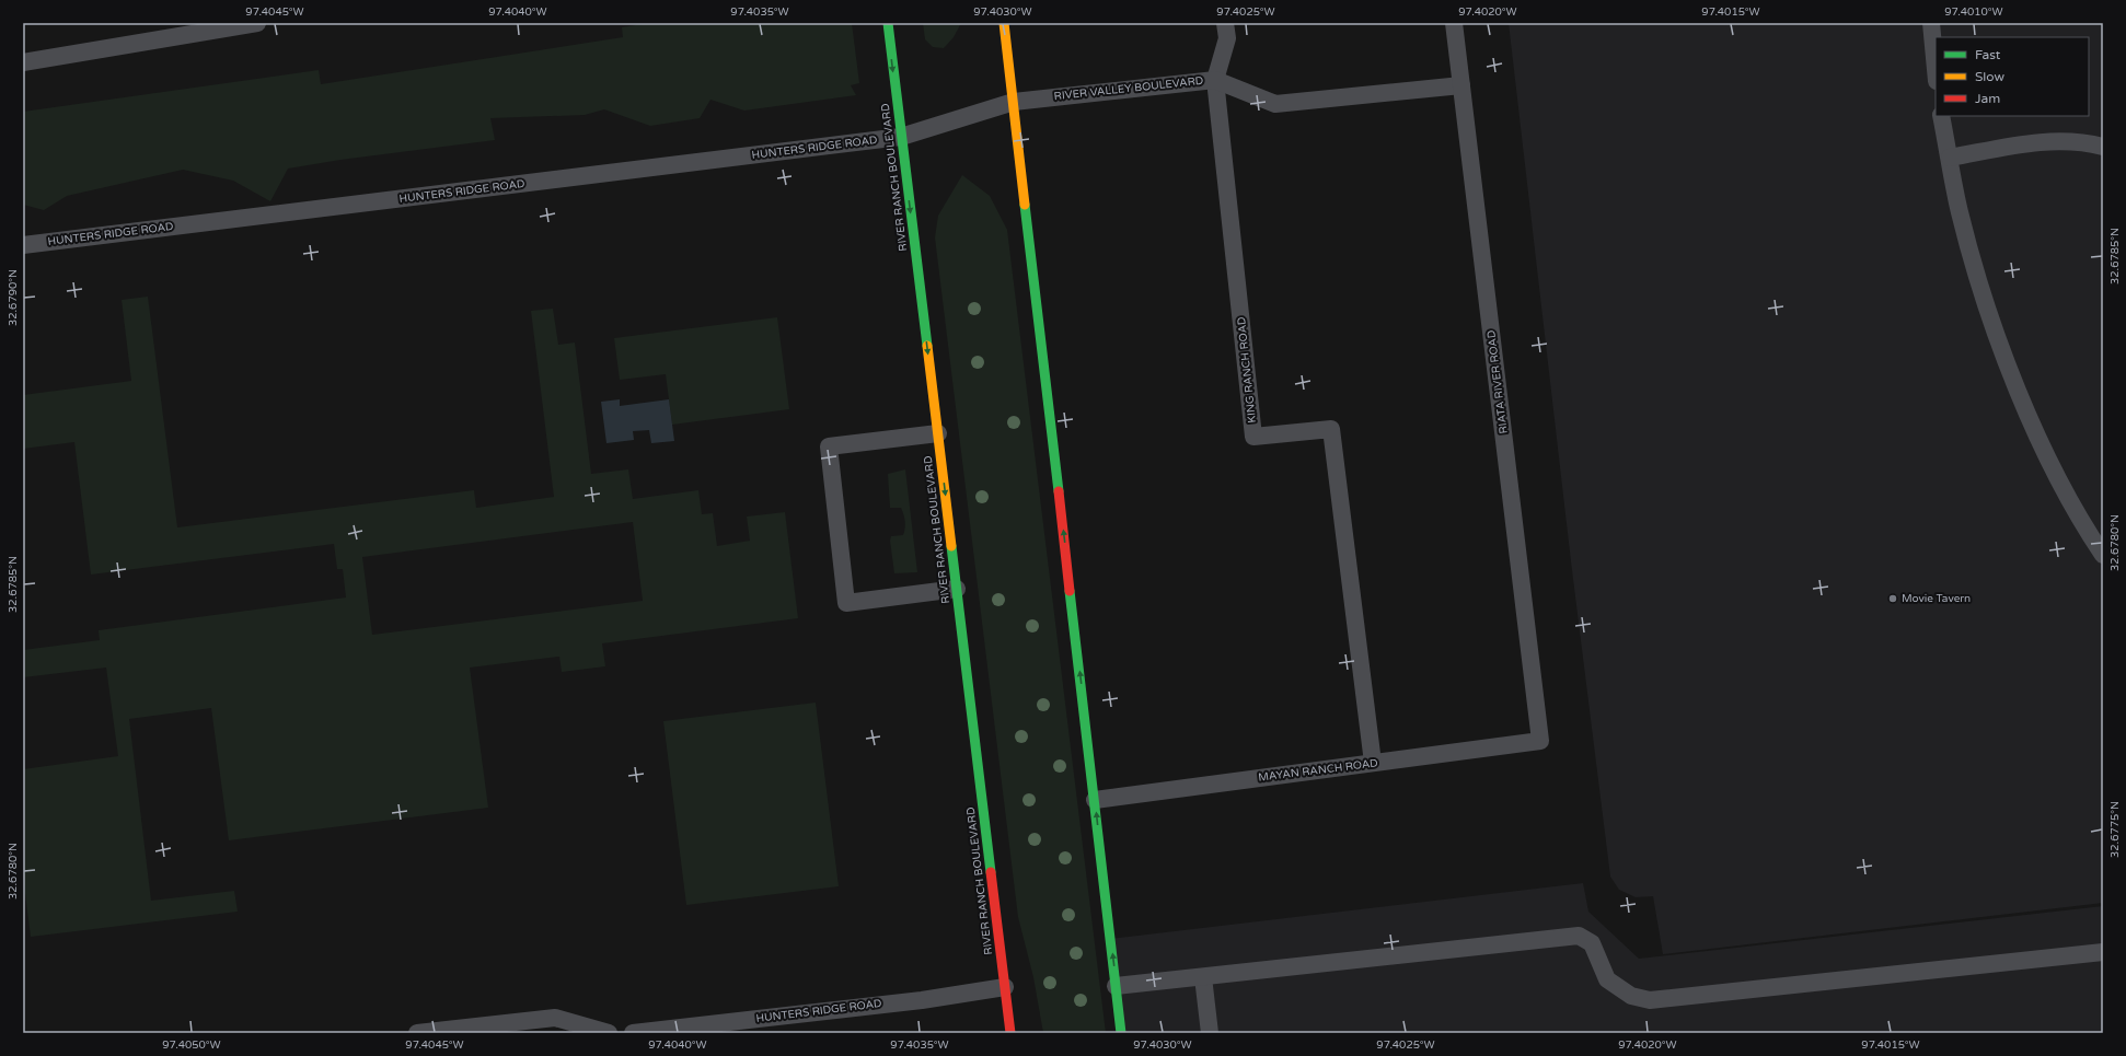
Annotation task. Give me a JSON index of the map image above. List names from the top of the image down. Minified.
{"streets":{"street":["RIVER RANCH BOULEVARD"],"lane":["RIVER VALLEY BOULEVARD","HUNTERS RIDGE ROAD","KING RANCH ROAD","RIATA RIVER ROAD","MAYAN RANCH ROAD"]},"crossings":[["RIVER VALLEY BOULEVARD","HUNTERS RIDGE ROAD"],["RIVER VALLEY BOULEVARD","RIVER RANCH BOULEVARD"],["RIVER VALLEY BOULEVARD","KING RANCH ROAD"],["RIVER VALLEY BOULEVARD","RIATA RIVER ROAD"],["HUNTERS RIDGE ROAD","RIVER RANCH BOULEVARD"],["KING RANCH ROAD","MAYAN RANCH ROAD"],["RIATA RIVER ROAD","MAYAN RANCH ROAD"]],"one_way":["RIVER RANCH BOULEVARD"],"places":["Movie Tavern"],"legend":["Fast","Slow","Jam"],"coordinates":["97.4045°W","97.4040°W","97.4035°W","97.4030°W","97.4025°W","97.4020°W","97.4015°W","97.4010°W","32.6785°N","32.6790°N","32.6780°N","32.6775°N","97.4050°W"]}
